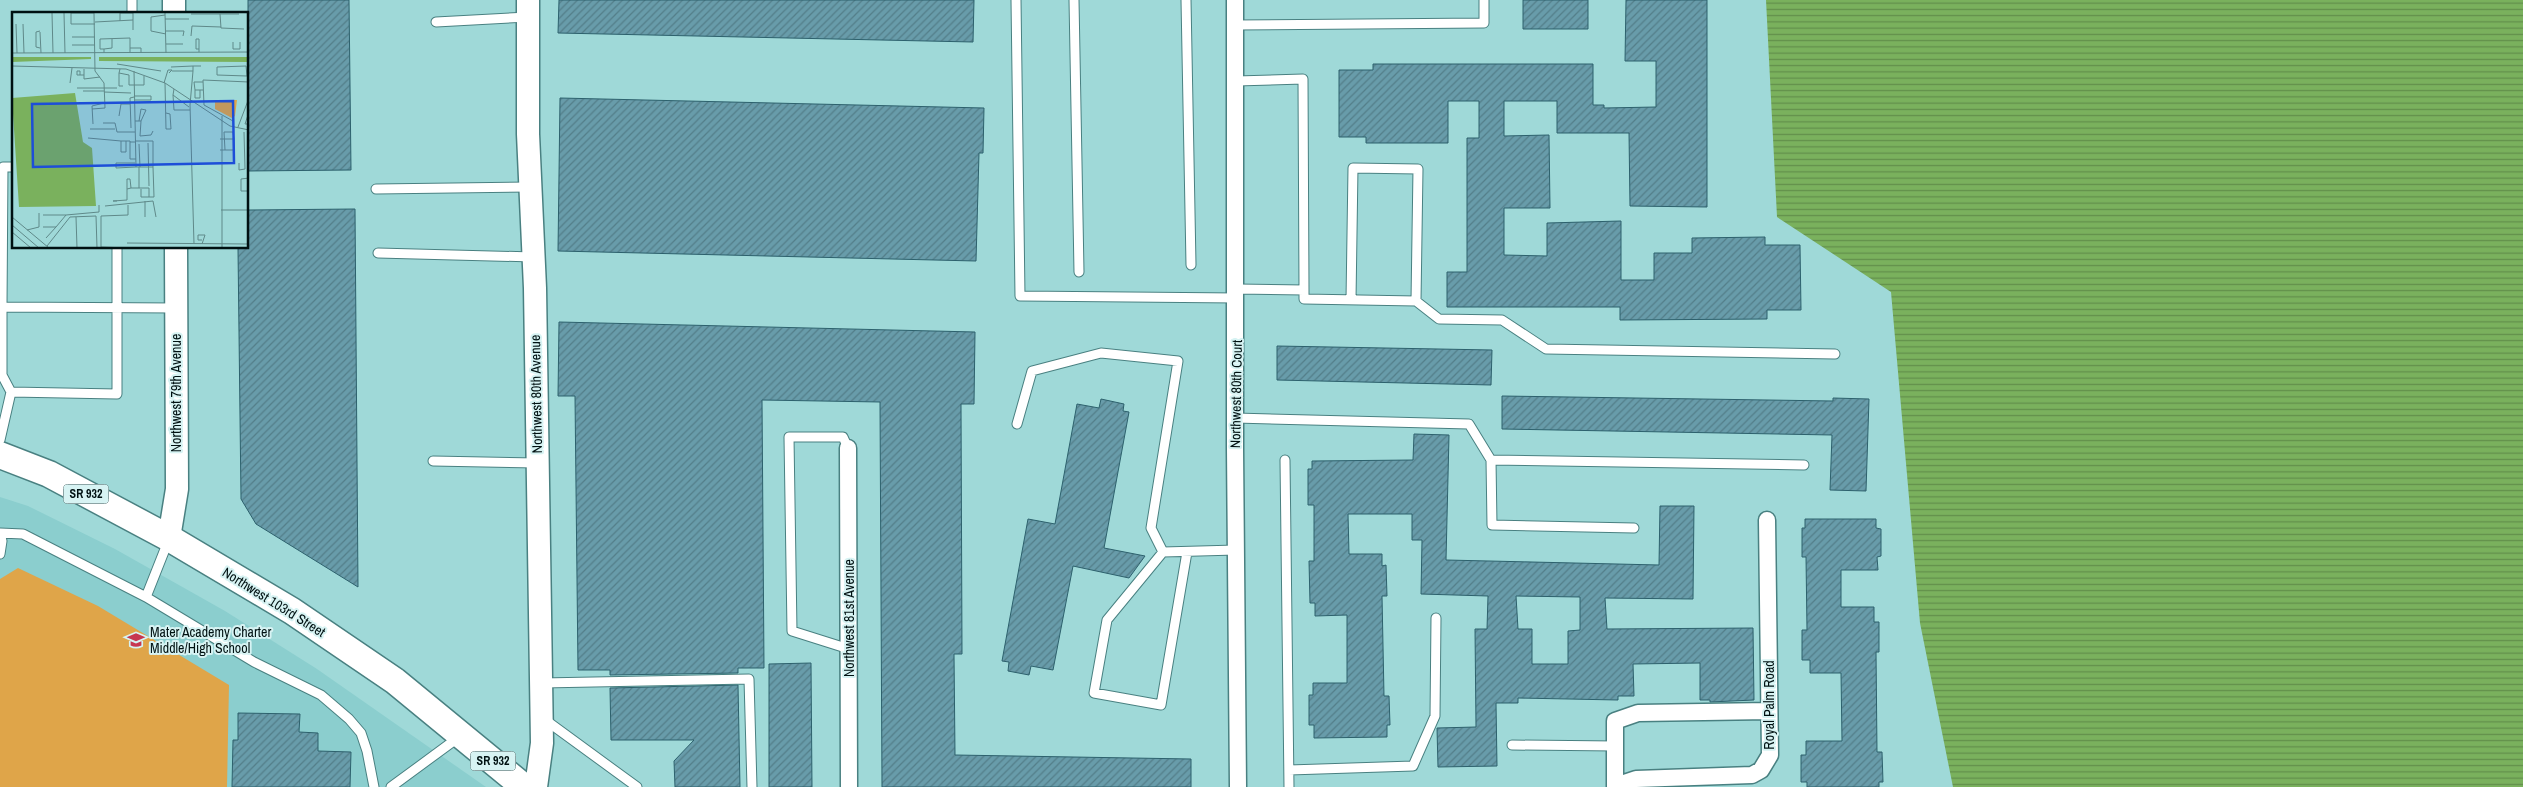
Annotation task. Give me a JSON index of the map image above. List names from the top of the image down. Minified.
{"streets":{"main road":["SR 932","Northwest 103rd Street"],"street":["Northwest 79th Avenue","Northwest 80th Avenue","Northwest 80th Court","Northwest 81st Avenue","Royal Palm Road"]},"crossings":[["Northwest 79th Avenue","Northwest 103rd Street"]],"places":{"school or university":["Mater Academy Charter Middle/High School"]}}
